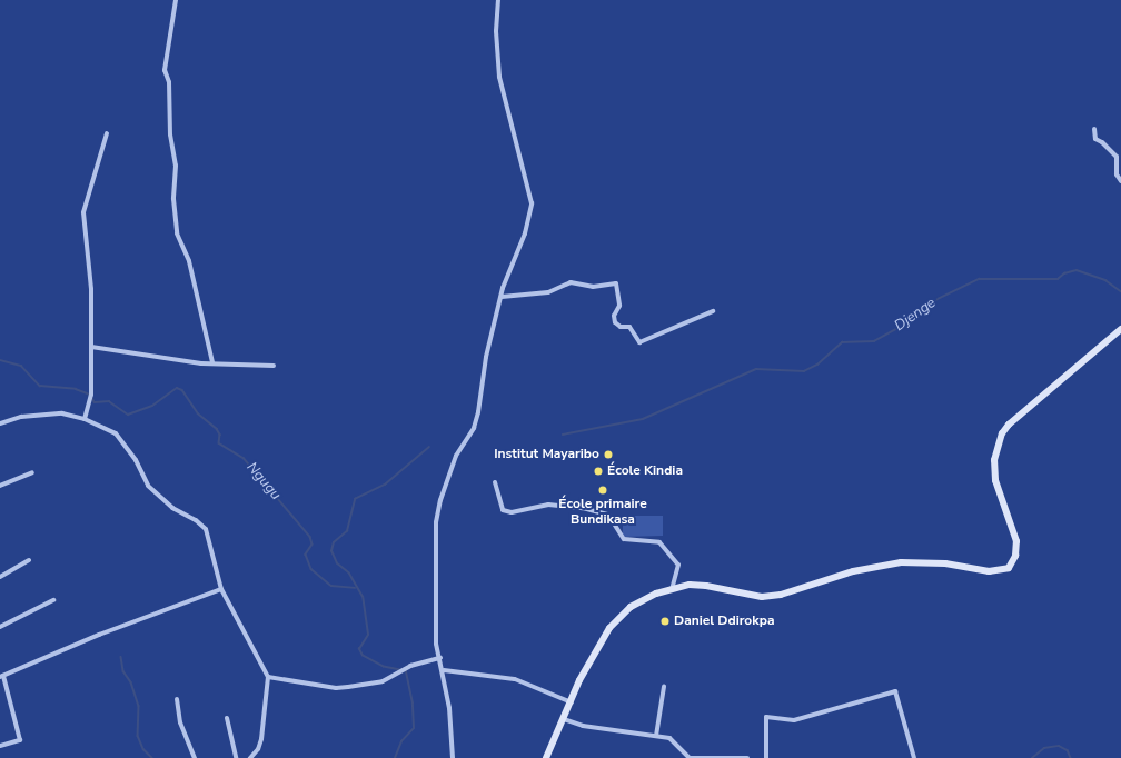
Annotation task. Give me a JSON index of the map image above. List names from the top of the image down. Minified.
{"water":["Djenge","Ngugu"],"places":["Institut Mayaribo","École Kindia","École primaire Bundikasa","Daniel Ddirokpa"]}
